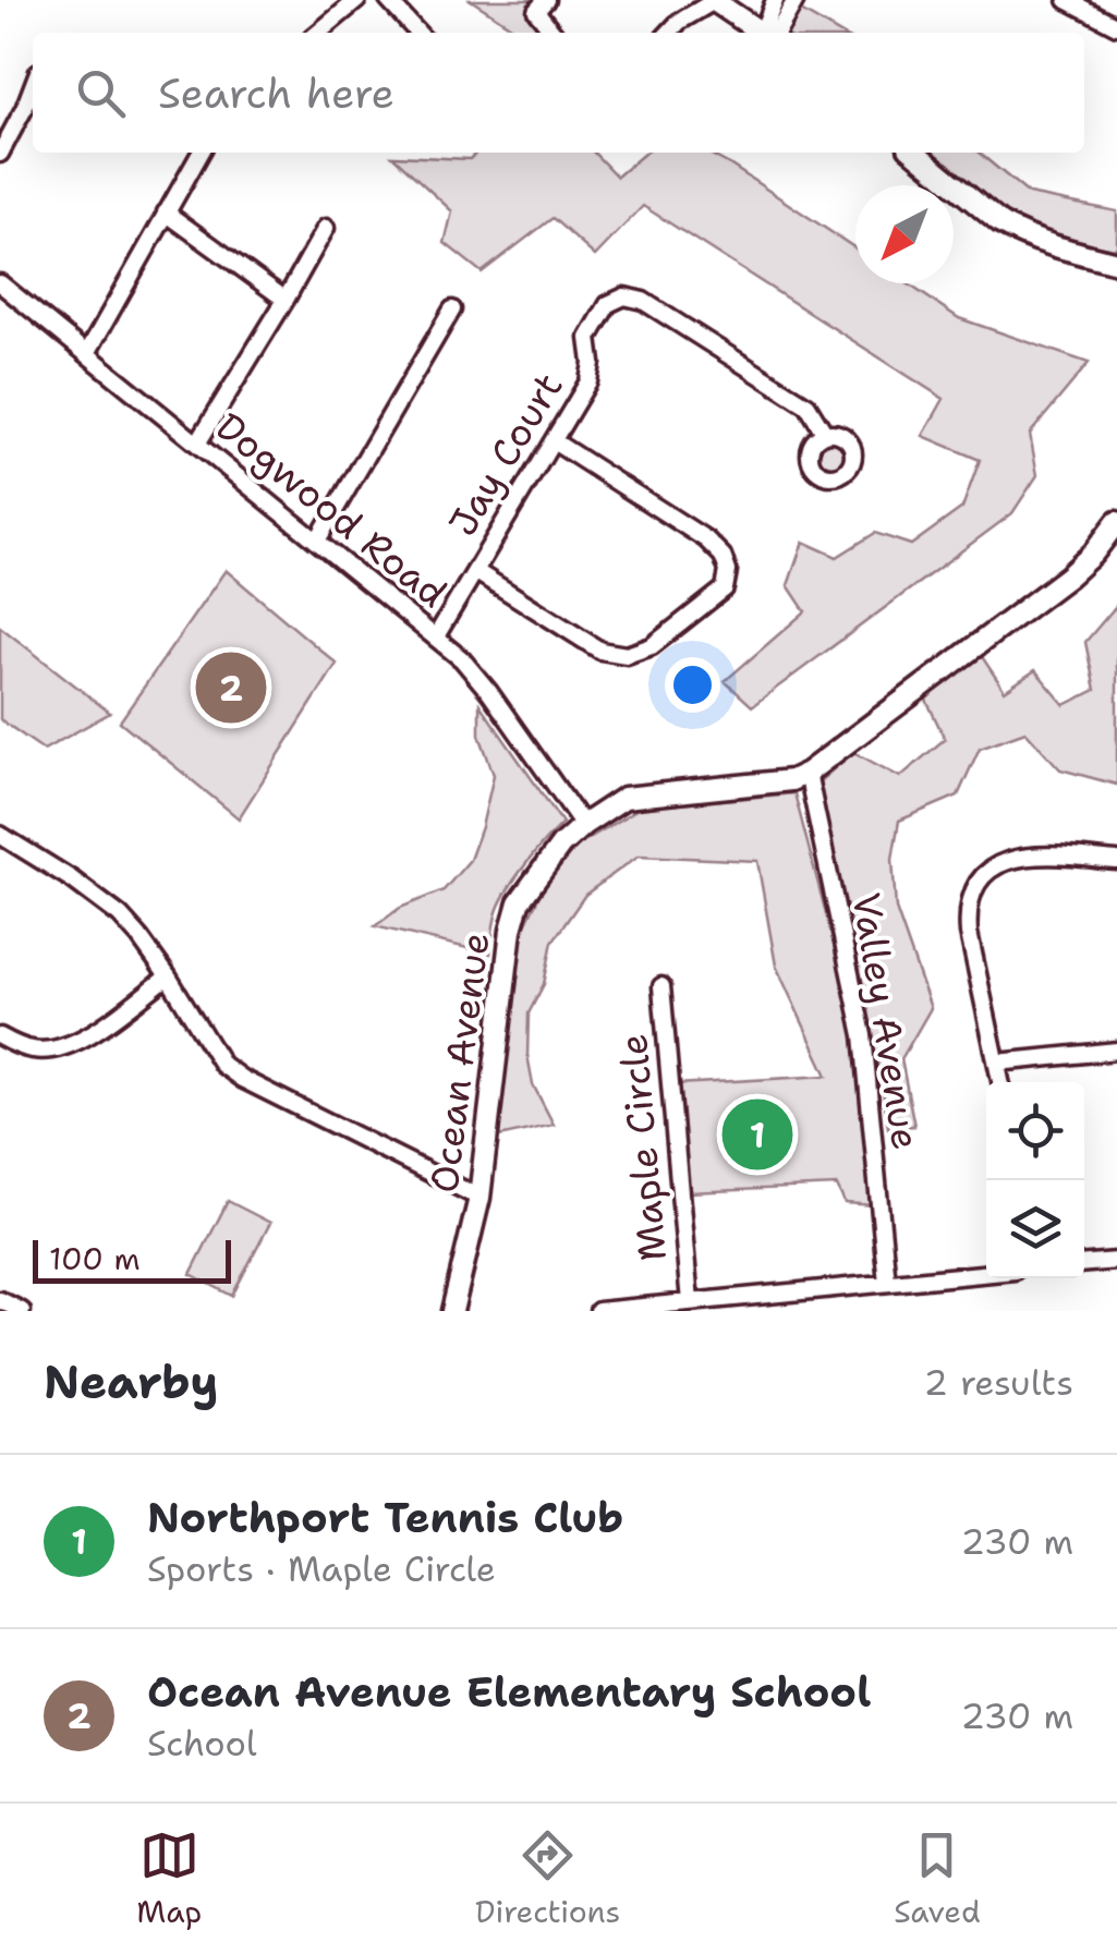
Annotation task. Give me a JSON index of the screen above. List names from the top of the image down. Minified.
{"streets":{"main road":["Ocean Avenue"],"street":["Jay Court","Dogwood Road","Valley Avenue","Maple Circle"]},"crossings":[["Jay Court","Dogwood Road"],["Dogwood Road","Ocean Avenue"],["Valley Avenue","Ocean Avenue"]],"scale_bar":"100 m","north":"bottom left","page":{"search":"Search here","pins":["2","1"],"scale":"100 m","heading":["Nearby","2 results"],"list":[{"mark":"1","name":"Northport Tennis Club","note":"Sports · Maple Circle","value":"230 m"},{"mark":"2","name":"Ocean Avenue Elementary School","note":"School","value":"230 m"}],"nav":["Map","Directions","Saved"]}}
